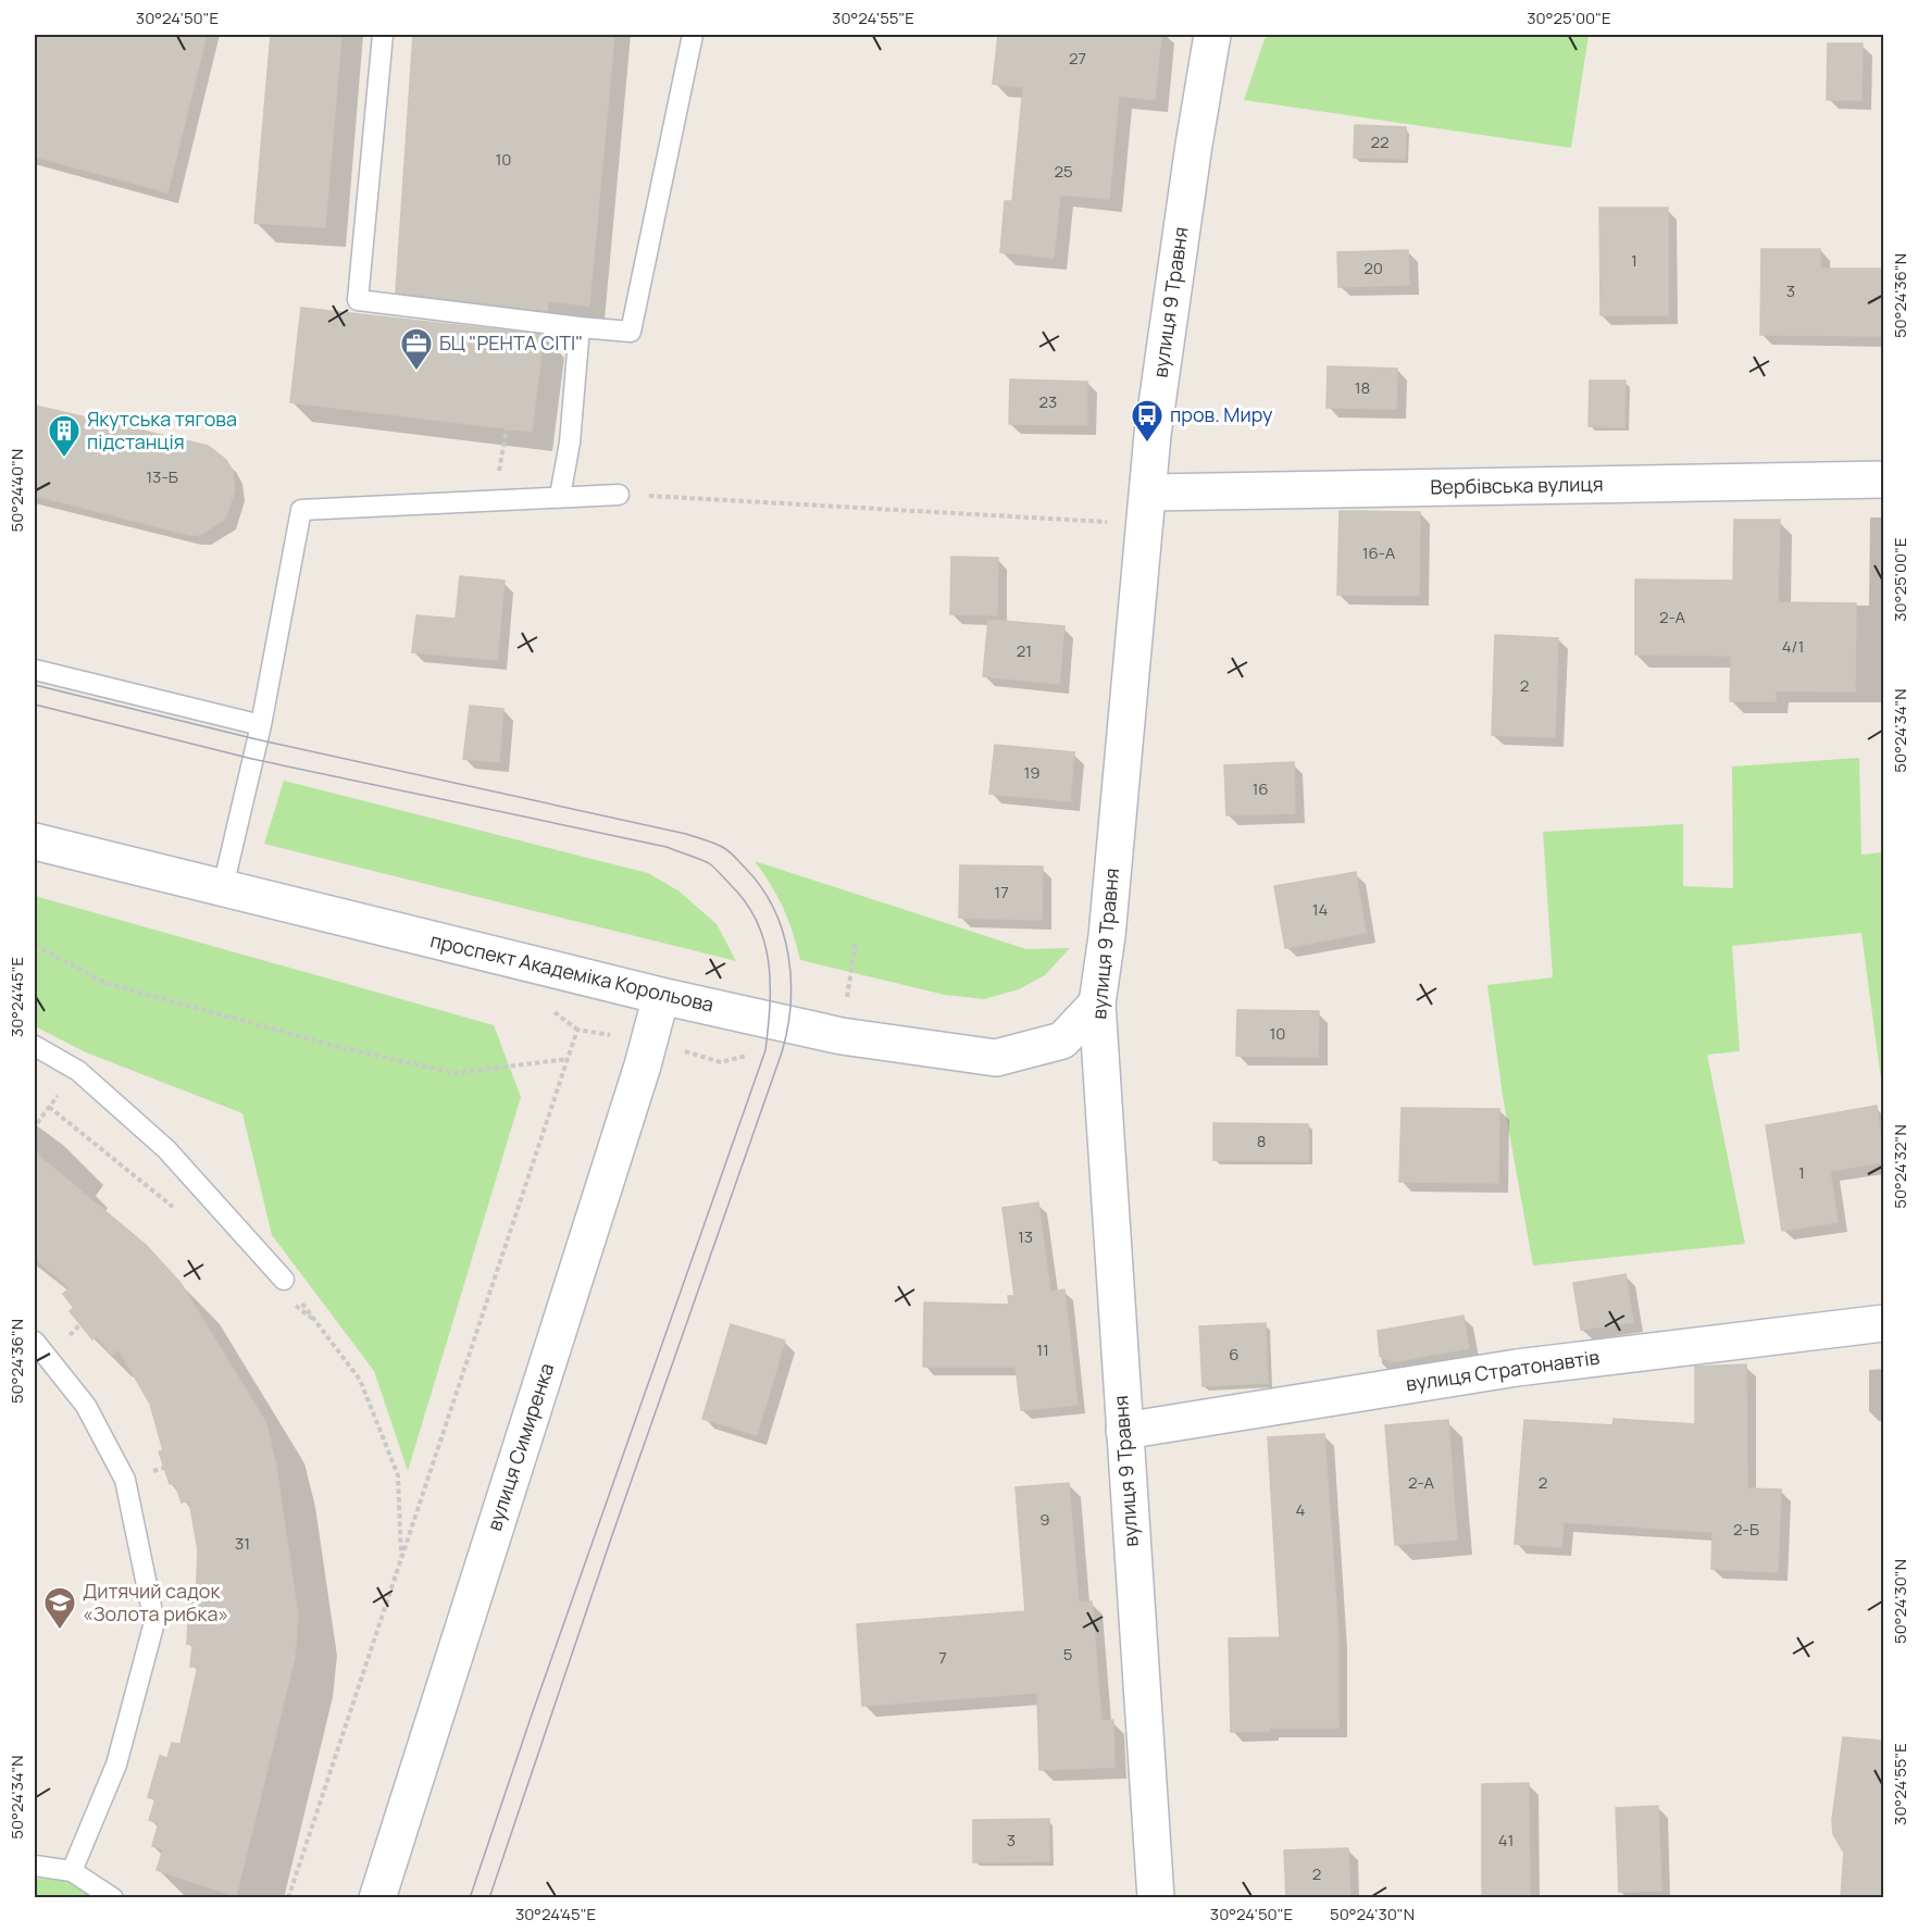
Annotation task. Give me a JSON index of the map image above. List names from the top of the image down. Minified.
{"streets":{"main road":["вулиця 9 Травня","Вербівська вулиця","проспект Академіка Корольова","вулиця Стратонавтів","вулиця Симиренка"]},"crossings":[["вулиця 9 Травня","Вербівська вулиця"],["вулиця 9 Травня","проспект Академіка Корольова"],["вулиця 9 Травня","вулиця Стратонавтів"],["проспект Академіка Корольова","вулиця Симиренка"]],"places":{"office":["БЦ \"РЕНТА СІТІ\""],"bus stop":["пров. Миру"],"building":["Якутська тягова підстанція"],"school or university":["Дитячий садок «Золота рибка»"]},"house_numbers":["27","22","10","25","1","20","3","18","23","13-Б","16-А","2-А","4/1","21","2","19","16","17","14","10","8","1","13","11","6","2-А","2","4","9","2-Б","31","5","7","3","41","2"],"coordinates":["30°24'50\"E","30°24'55\"E","30°25'00\"E","50°24'36\"N","50°24'40\"N","50°24'34\"N","30°24'45\"E","50°24'32\"N","50°24'30\"N"]}
